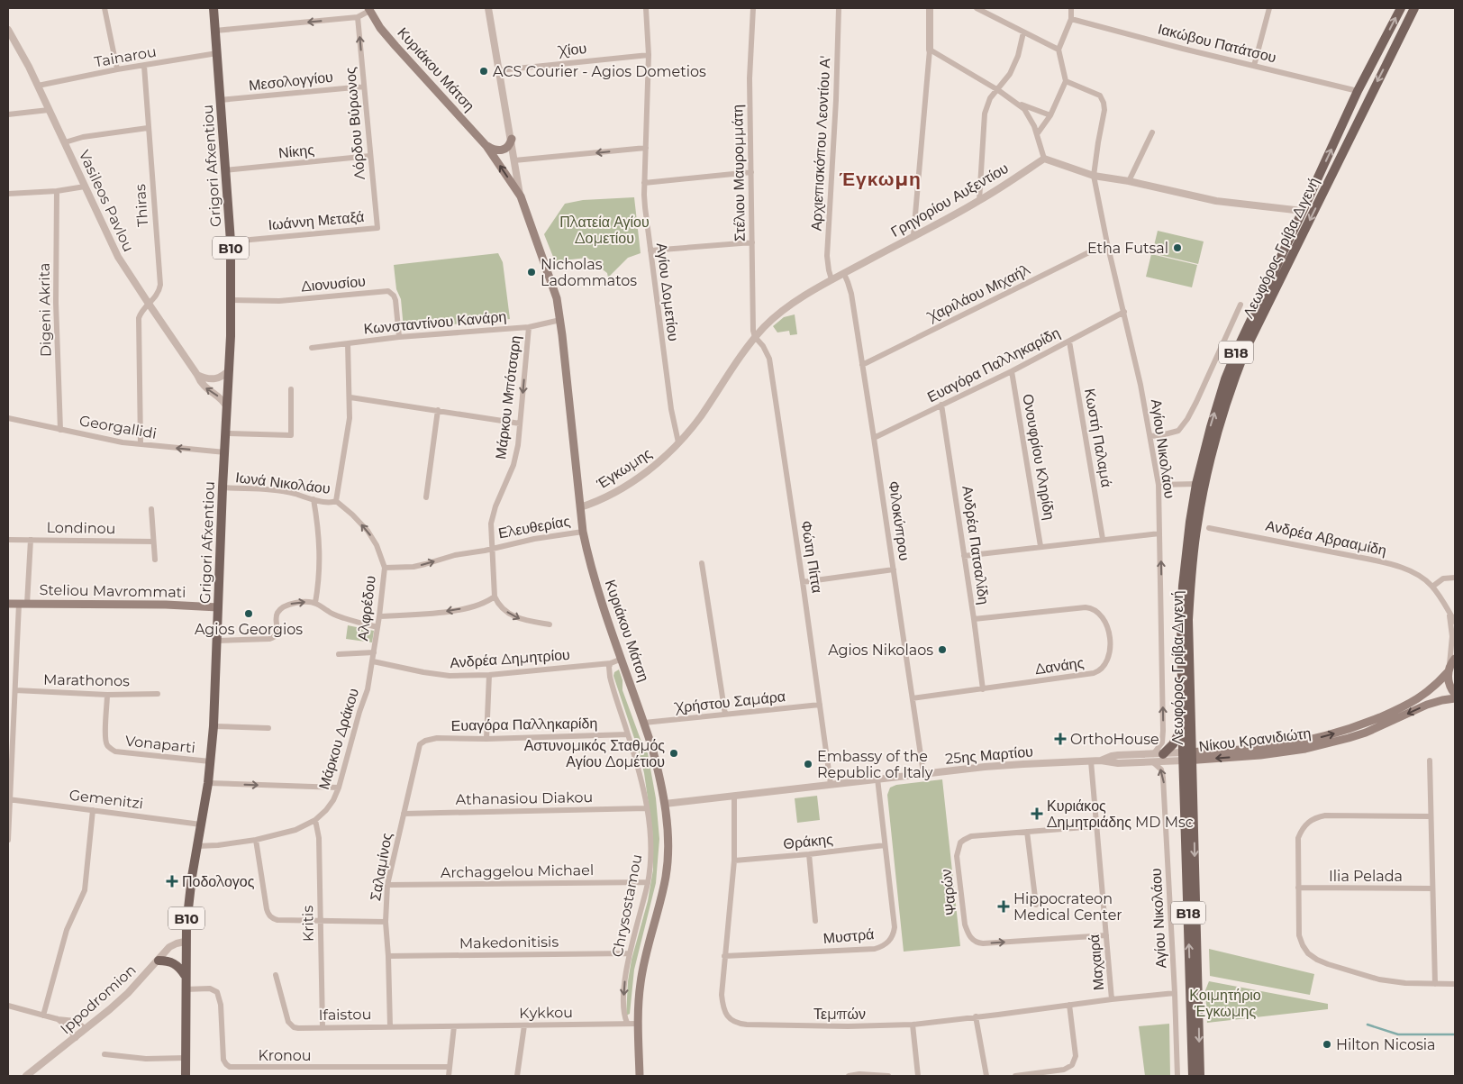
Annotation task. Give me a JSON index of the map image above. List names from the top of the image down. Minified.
{"streets":{"main road":["Κυριάκου Μάτση","Grigori Afxentiou","B10","Λεωφόρος Γρίβα Διγενή","B18","Steliou Mavrommati","Νίκου Κρανιδιώτη"],"street":["Ιακώβου Πατάτσου","Χίου","Tainarou","Μεσολογγίου","Λόρδου Βύρωνος","Αρχιεπισκόπου Λεοντίου Α'","Νίκης","Στέλιου Μαυρομμάτη","Γρηγορίου Αυξεντίου","Vasileos Pavlou","Thiras","Ιωάννη Μεταξά","Διονυσίου","Αγίου Δομετίου","Χαριλάου Μιχαήλ","Digeni Akrita","Κωνσταντίνου Κανάρη","Ευαγόρα Παλληκαρίδη","Μάρκου Μπότσαρη","Georgallidi","Κωστή Παλαμά","Αγίου Νικολάου","Ονουφρίου Κληρίδη","Έγκωμης","Ιωνά Νικολάου","Φιλοκύπρου","Ελευθερίας","Londinou","Ανδρέα Αβρααμίδη","Ανδρέα Πατσαλίδη","Φώτη Πίττα","Αλφρέδου","Ανδρέα Δημητρίου","Δανάης","Marathonos","Χρήστου Σαμάρα","Μάρκου Δράκου","Vonaparti","25ης Μαρτίου","Athanasiou Diakou","Gemenitzi","Θράκης","Σαλαμίνος","Archaggelou Michael","Ilia Pelada","Ψαρών","Chrysostamou","Kritis","Μυστρά","Makedonitisis","Μαχαιρά","Ippodromion","Kykkou","Τεμπών","Ifaistou","Kronou"]},"crossings":[["Ιακώβου Πατάτσου","Λεωφόρος Γρίβα Διγενή"],["Χίου","Κυριάκου Μάτση"],["Χίου","Αγίου Δομετίου"],["Tainarou","Grigori Afxentiou"],["Tainarou","Vasileos Pavlou"],["Tainarou","Thiras"],["Κυριάκου Μάτση","Κωνσταντίνου Κανάρη"],["Κυριάκου Μάτση","Έγκωμης"],["Κυριάκου Μάτση","Ελευθερίας"],["Κυριάκου Μάτση","Ανδρέα Δημητρίου"],["Κυριάκου Μάτση","Χρήστου Σαμάρα"],["Κυριάκου Μάτση","25ης Μαρτίου"],["Κυριάκου Μάτση","Kykkou"],["Μεσολογγίου","Λόρδου Βύρωνος"],["Μεσολογγίου","Grigori Afxentiou"],["Λόρδου Βύρωνος","Νίκης"],["Λόρδου Βύρωνος","Ιωάννη Μεταξά"],["Αρχιεπισκόπου Λεοντίου Α'","Γρηγορίου Αυξεντίου"],["Νίκης","Grigori Afxentiou"],["Grigori Afxentiou","Vasileos Pavlou"],["Grigori Afxentiou","Ιωάννη Μεταξά"],["Grigori Afxentiou","Διονυσίου"],["Grigori Afxentiou","Georgallidi"],["Grigori Afxentiou","Ιωνά Νικολάου"],["Grigori Afxentiou","Steliou Mavrommati"],["Grigori Afxentiou","Μάρκου Δράκου"],["Grigori Afxentiou","Vonaparti"],["Grigori Afxentiou","Gemenitzi"],["Grigori Afxentiou","Ippodromion"],["Grigori Afxentiou","Kronou"],["Στέλιου Μαυρομμάτη","Γρηγορίου Αυξεντίου"],["Στέλιου Μαυρομμάτη","Φώτη Πίττα"],["Γρηγορίου Αυξεντίου","Αγίου Δομετίου"],["Γρηγορίου Αυξεντίου","Έγκωμης"],["Γρηγορίου Αυξεντίου","Φιλοκύπρου"],["Γρηγορίου Αυξεντίου","Φώτη Πίττα"],["Vasileos Pavlou","Thiras"],["Thiras","Georgallidi"],["Λεωφόρος Γρίβα Διγενή","Νίκου Κρανιδιώτη"],["Λεωφόρος Γρίβα Διγενή","25ης Μαρτίου"],["Διονυσίου","Κωνσταντίνου Κανάρη"],["Αγίου Δομετίου","Έγκωμης"],["Χαριλάου Μιχαήλ","Αγίου Νικολάου"],["Χαριλάου Μιχαήλ","Φιλοκύπρου"],["Digeni Akrita","Georgallidi"],["Κωνσταντίνου Κανάρη","Μάρκου Μπότσαρη"],["Ευαγόρα Παλληκαρίδη","Κωστή Παλαμά"],["Ευαγόρα Παλληκαρίδη","Αγίου Νικολάου"],["Ευαγόρα Παλληκαρίδη","Ονουφρίου Κληρίδη"],["Ευαγόρα Παλληκαρίδη","Φιλοκύπρου"],["Ευαγόρα Παλληκαρίδη","Ανδρέα Πατσαλίδη"],["Ευαγόρα Παλληκαρίδη","Σαλαμίνος"],["Ευαγόρα Παλληκαρίδη","Chrysostamou"],["Μάρκου Μπότσαρη","Ελευθερίας"],["Αγίου Νικολάου","25ης Μαρτίου"],["Αγίου Νικολάου","Τεμπών"],["Ιωνά Νικολάου","Αλφρέδου"],["Φιλοκύπρου","Δανάης"],["Φιλοκύπρου","25ης Μαρτίου"],["Ανδρέα Αβρααμίδη","Νίκου Κρανιδιώτη"],["Ανδρέα Πατσαλίδη","Δανάης"],["Φώτη Πίττα","Χρήστου Σαμάρα"],["Φώτη Πίττα","25ης Μαρτίου"],["Αλφρέδου","Μάρκου Δράκου"],["Ανδρέα Δημητρίου","Μάρκου Δράκου"],["Ανδρέα Δημητρίου","Chrysostamou"],["Marathonos","Vonaparti"],["Μάρκου Δράκου","Kritis"],["Νίκου Κρανιδιώτη","25ης Μαρτίου"],["25ης Μαρτίου","Μυστρά"],["25ης Μαρτίου","Μαχαιρά"],["25ης Μαρτίου","Τεμπών"],["Athanasiou Diakou","Σαλαμίνος"],["Athanasiou Diakou","Chrysostamou"],["Θράκης","Μυστρά"],["Θράκης","Τεμπών"],["Σαλαμίνος","Archaggelou Michael"],["Σαλαμίνος","Makedonitisis"],["Σαλαμίνος","Ifaistou"],["Archaggelou Michael","Chrysostamou"],["Ψαρών","Μαχαιρά"],["Chrysostamou","Makedonitisis"],["Chrysostamou","Kykkou"],["Kritis","Ifaistou"],["Μυστρά","Τεμπών"],["Μαχαιρά","Τεμπών"],["Kykkou","Ifaistou"]],"one_way":["Μάρκου Μπότσαρη","Georgallidi","Αγίου Νικολάου","Ιωνά Νικολάου"],"districts":["Έγκωμη"],"parks":["Πλατεία Αγίου Δομετίου","Κοιμητήριο Έγκωμης"],"places":{"other":["ACS Courier - Agios Dometios","Etha Futsal","Nicholas Ladommatos","Agios Georgios","Agios Nikolaos","Αστυνομικός Σταθμός Αγίου Δομέτιου","Embassy of the Republic of Italy","Hilton Nicosia"],"health":["OrthoHouse","Κυριάκος Δημητριάδης MD Msc","Ποδολογος","Hippocrateon Medical Center"]}}
